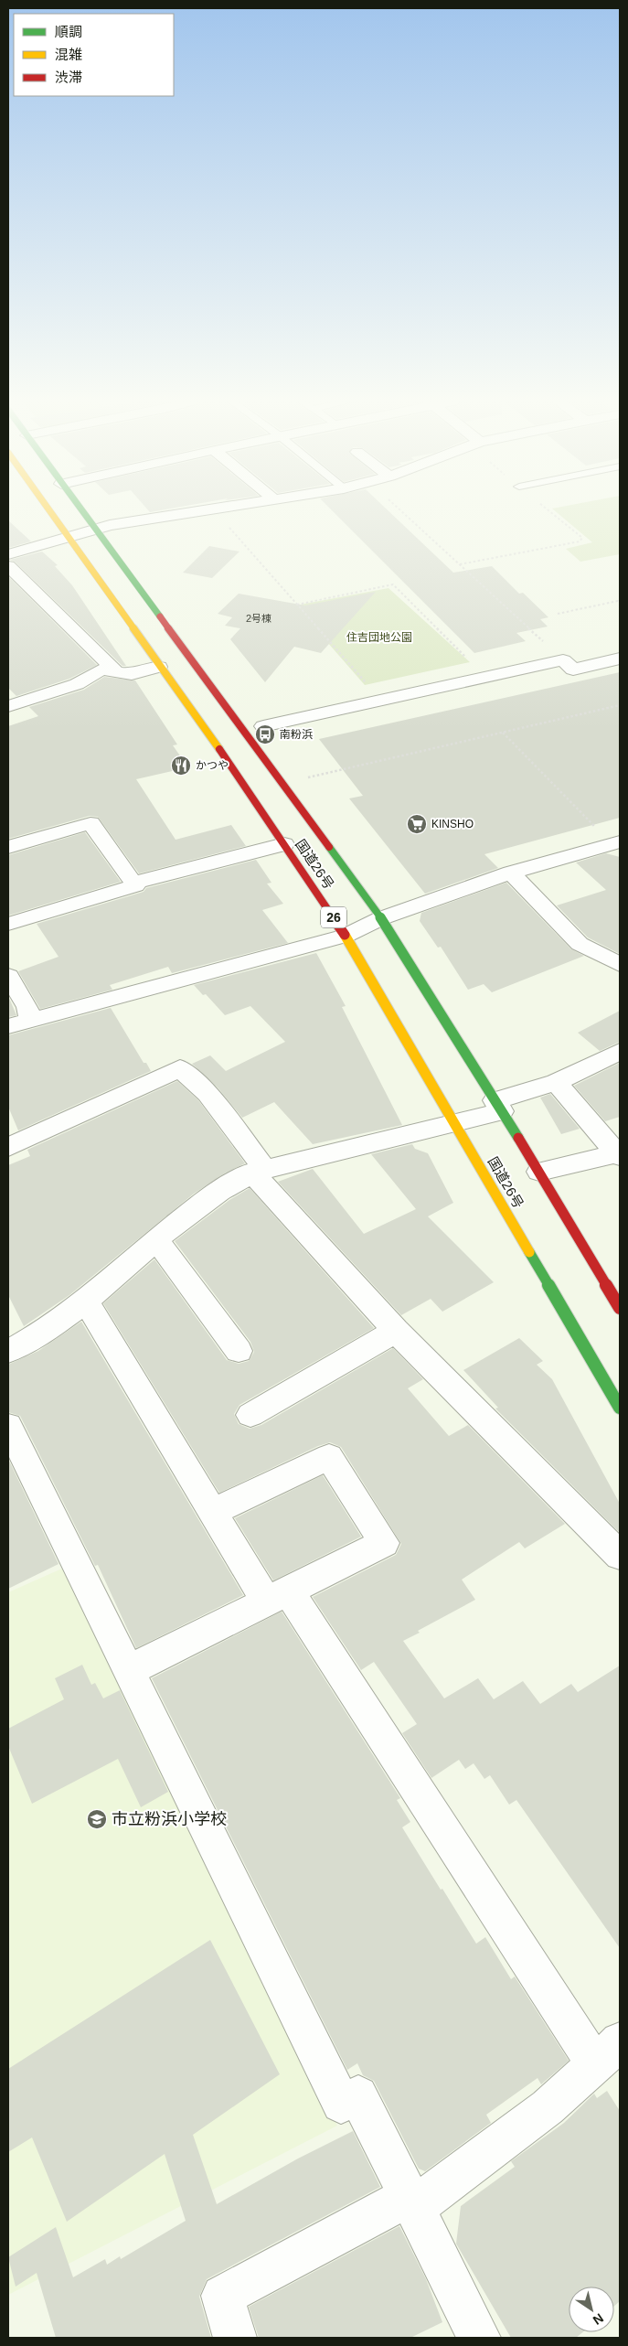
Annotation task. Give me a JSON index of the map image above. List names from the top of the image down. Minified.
{"streets":{"highway":["国道26号","26"]},"parks":["住吉団地公園"],"places":{"bus stop":["南粉浜"],"restaurant":["かつや"],"supermarket":["KINSHO"],"school or university":["市立粉浜小学校"]},"house_numbers":["2号棟"],"legend":["順調","混雑","渋滞"],"north":"bottom right"}
